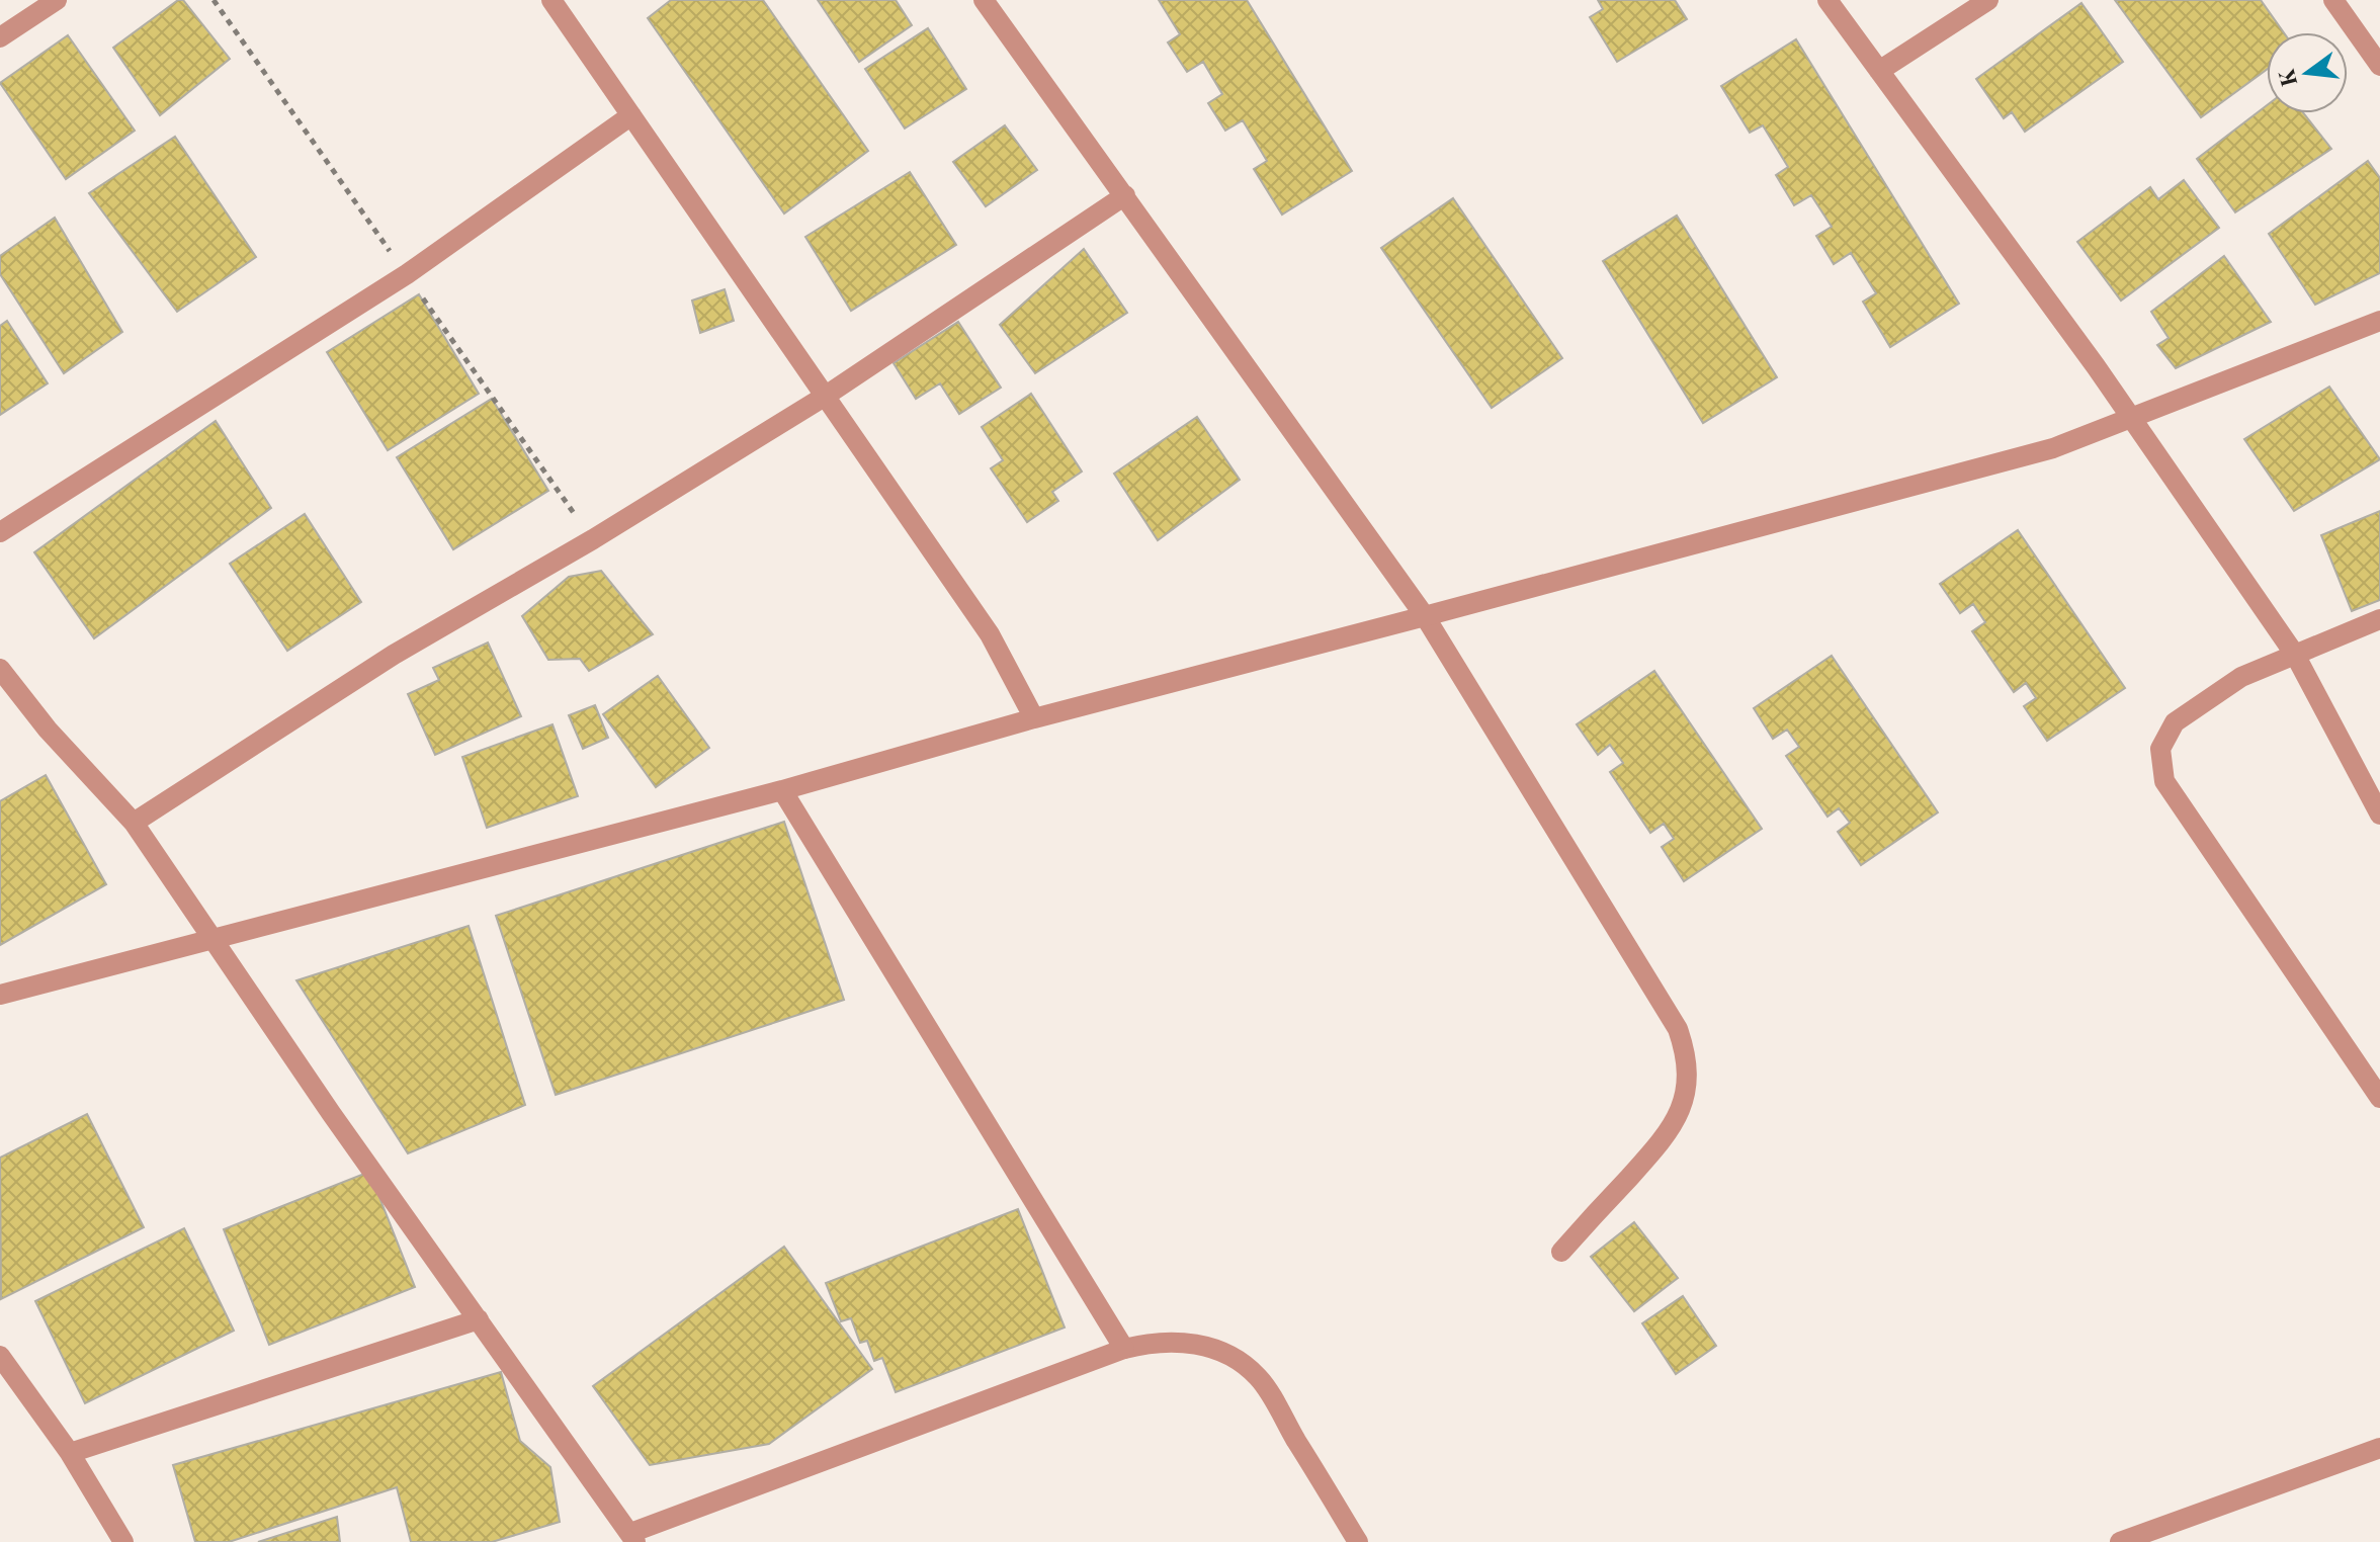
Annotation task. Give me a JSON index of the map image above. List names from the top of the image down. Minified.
{"north":"left"}
